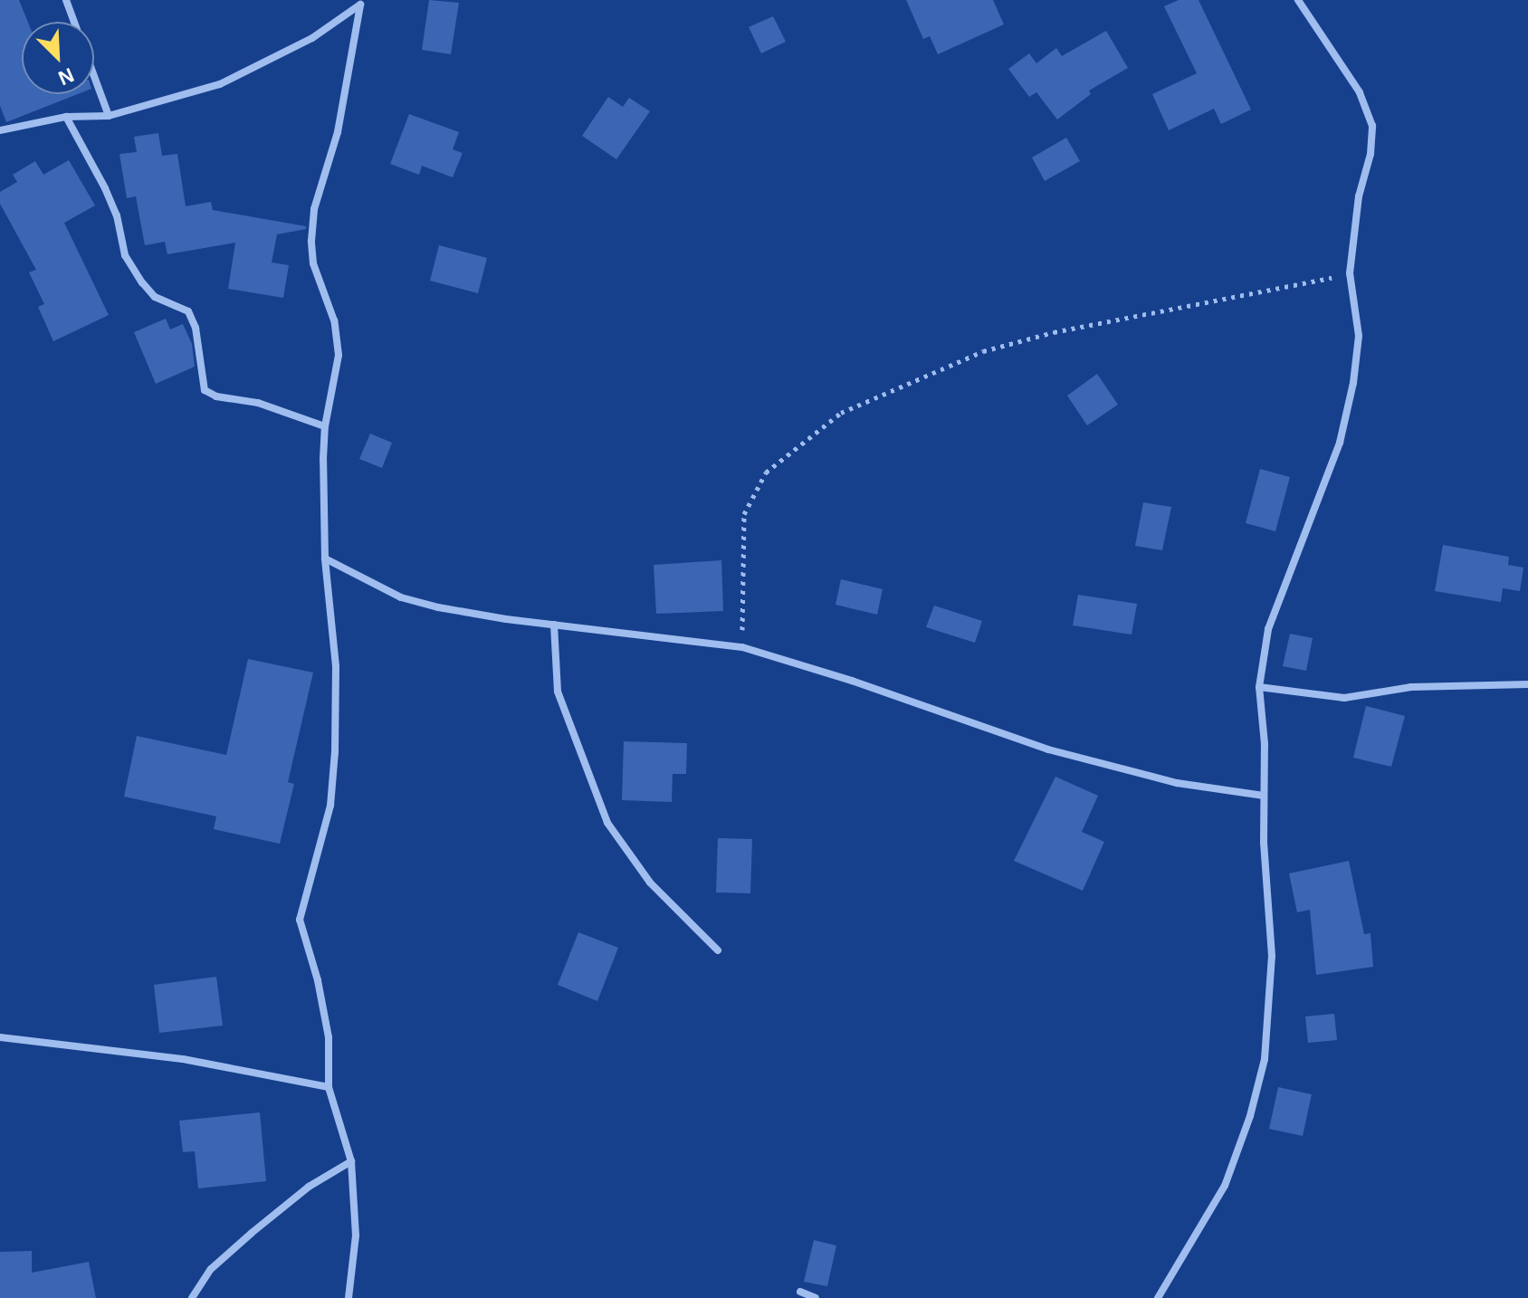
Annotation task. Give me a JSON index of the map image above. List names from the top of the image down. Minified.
{"north":"bottom right"}
